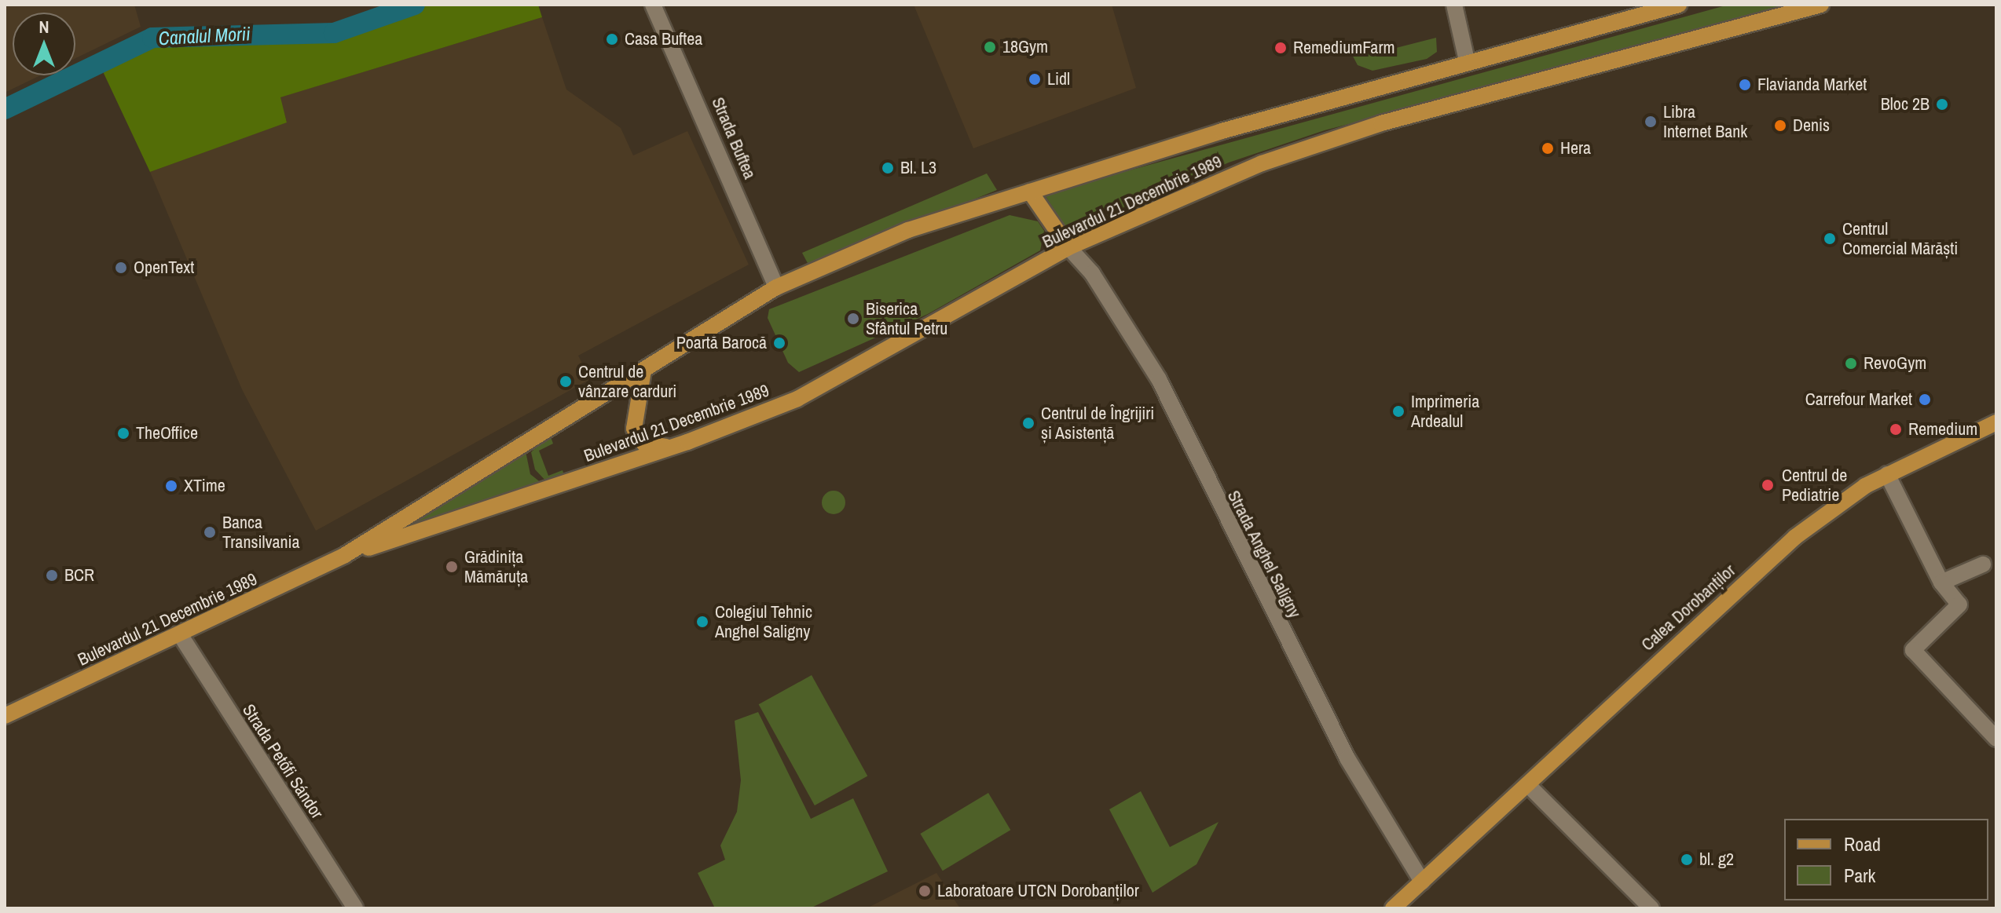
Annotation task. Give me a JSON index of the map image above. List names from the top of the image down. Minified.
{"streets":{"main road":["Bulevardul 21 Decembrie 1989","Calea Dorobanților"],"street":["Strada Buftea","Strada Anghel Saligny","Strada Petőfi Sándor"]},"crossings":[["Strada Buftea","Bulevardul 21 Decembrie 1989"],["Bulevardul 21 Decembrie 1989","Strada Anghel Saligny"],["Bulevardul 21 Decembrie 1989","Strada Petőfi Sándor"],["Strada Anghel Saligny","Calea Dorobanților"]],"water":["Canalul Morii"],"places":["Casa Buftea","18Gym","RemediumFarm","Lidl","Flavianda Market","Bloc 2B","Libra Internet Bank","Denis","Hera","Bl. L3","Centrul Comercial Mărăști","OpenText","Biserica Sfântul Petru","Poartă Barocă","RevoGym","Centrul de vânzare carduri","Carrefour Market","Imprimeria Ardealul","Centrul de Îngrijiri și Asistență","Remedium","TheOffice","Centrul de Pediatrie","XTime","Banca Transilvania","Grădinița Mămăruța","BCR","Colegiul Tehnic Anghel Saligny","bl. g2","Laboratoare UTCN Dorobanților"],"legend":["Road","Park"],"north":"top"}
